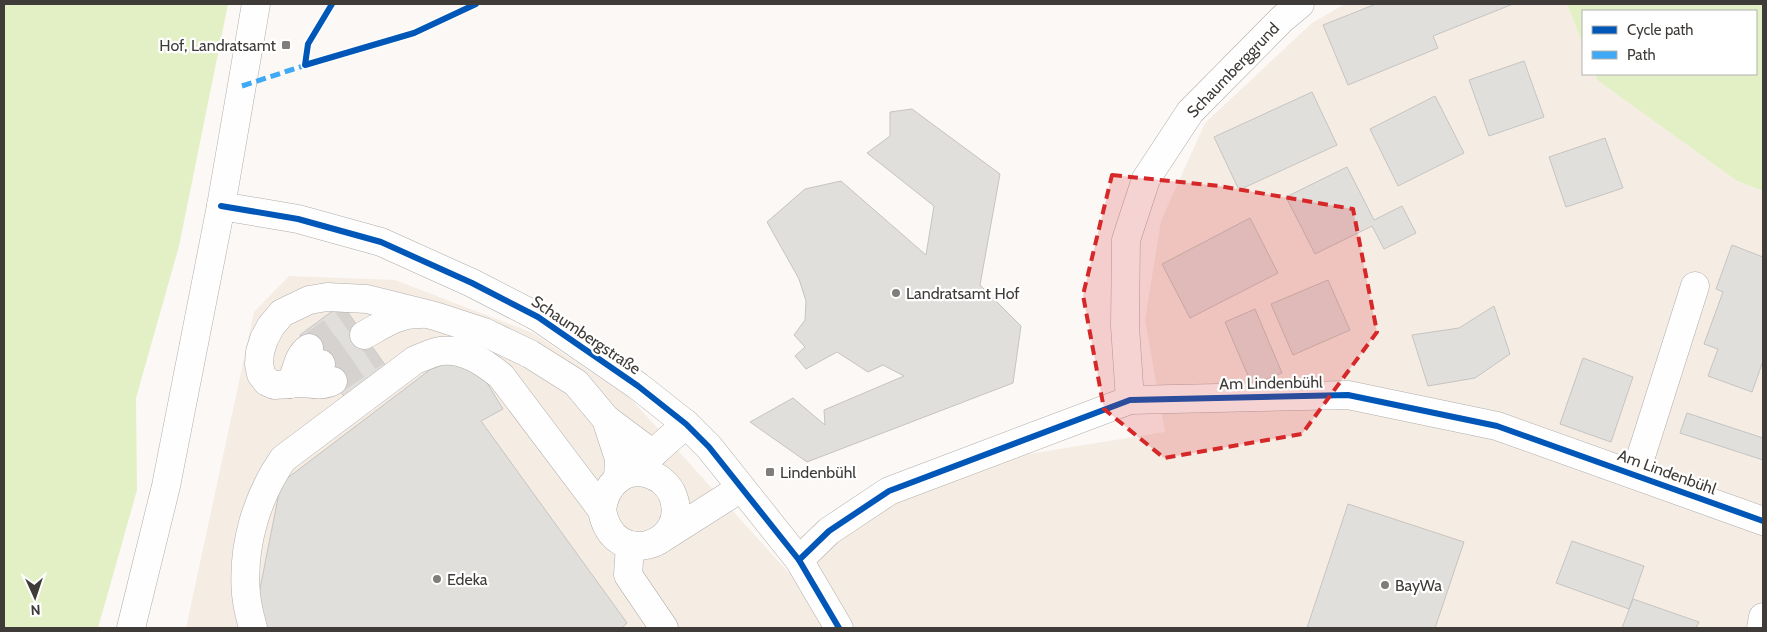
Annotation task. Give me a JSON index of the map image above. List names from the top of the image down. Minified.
{"streets":{"street":["Schaumberggrund","Schaumbergstraße","Am Lindenbühl"]},"crossings":[["Schaumberggrund","Am Lindenbühl"],["Schaumbergstraße","Am Lindenbühl"]],"places":{"transit":["Hof, Landratsamt","Lindenbühl"],"other":["Landratsamt Hof","Edeka","BayWa"]},"legend":["Cycle path","Path"],"north":"bottom"}
